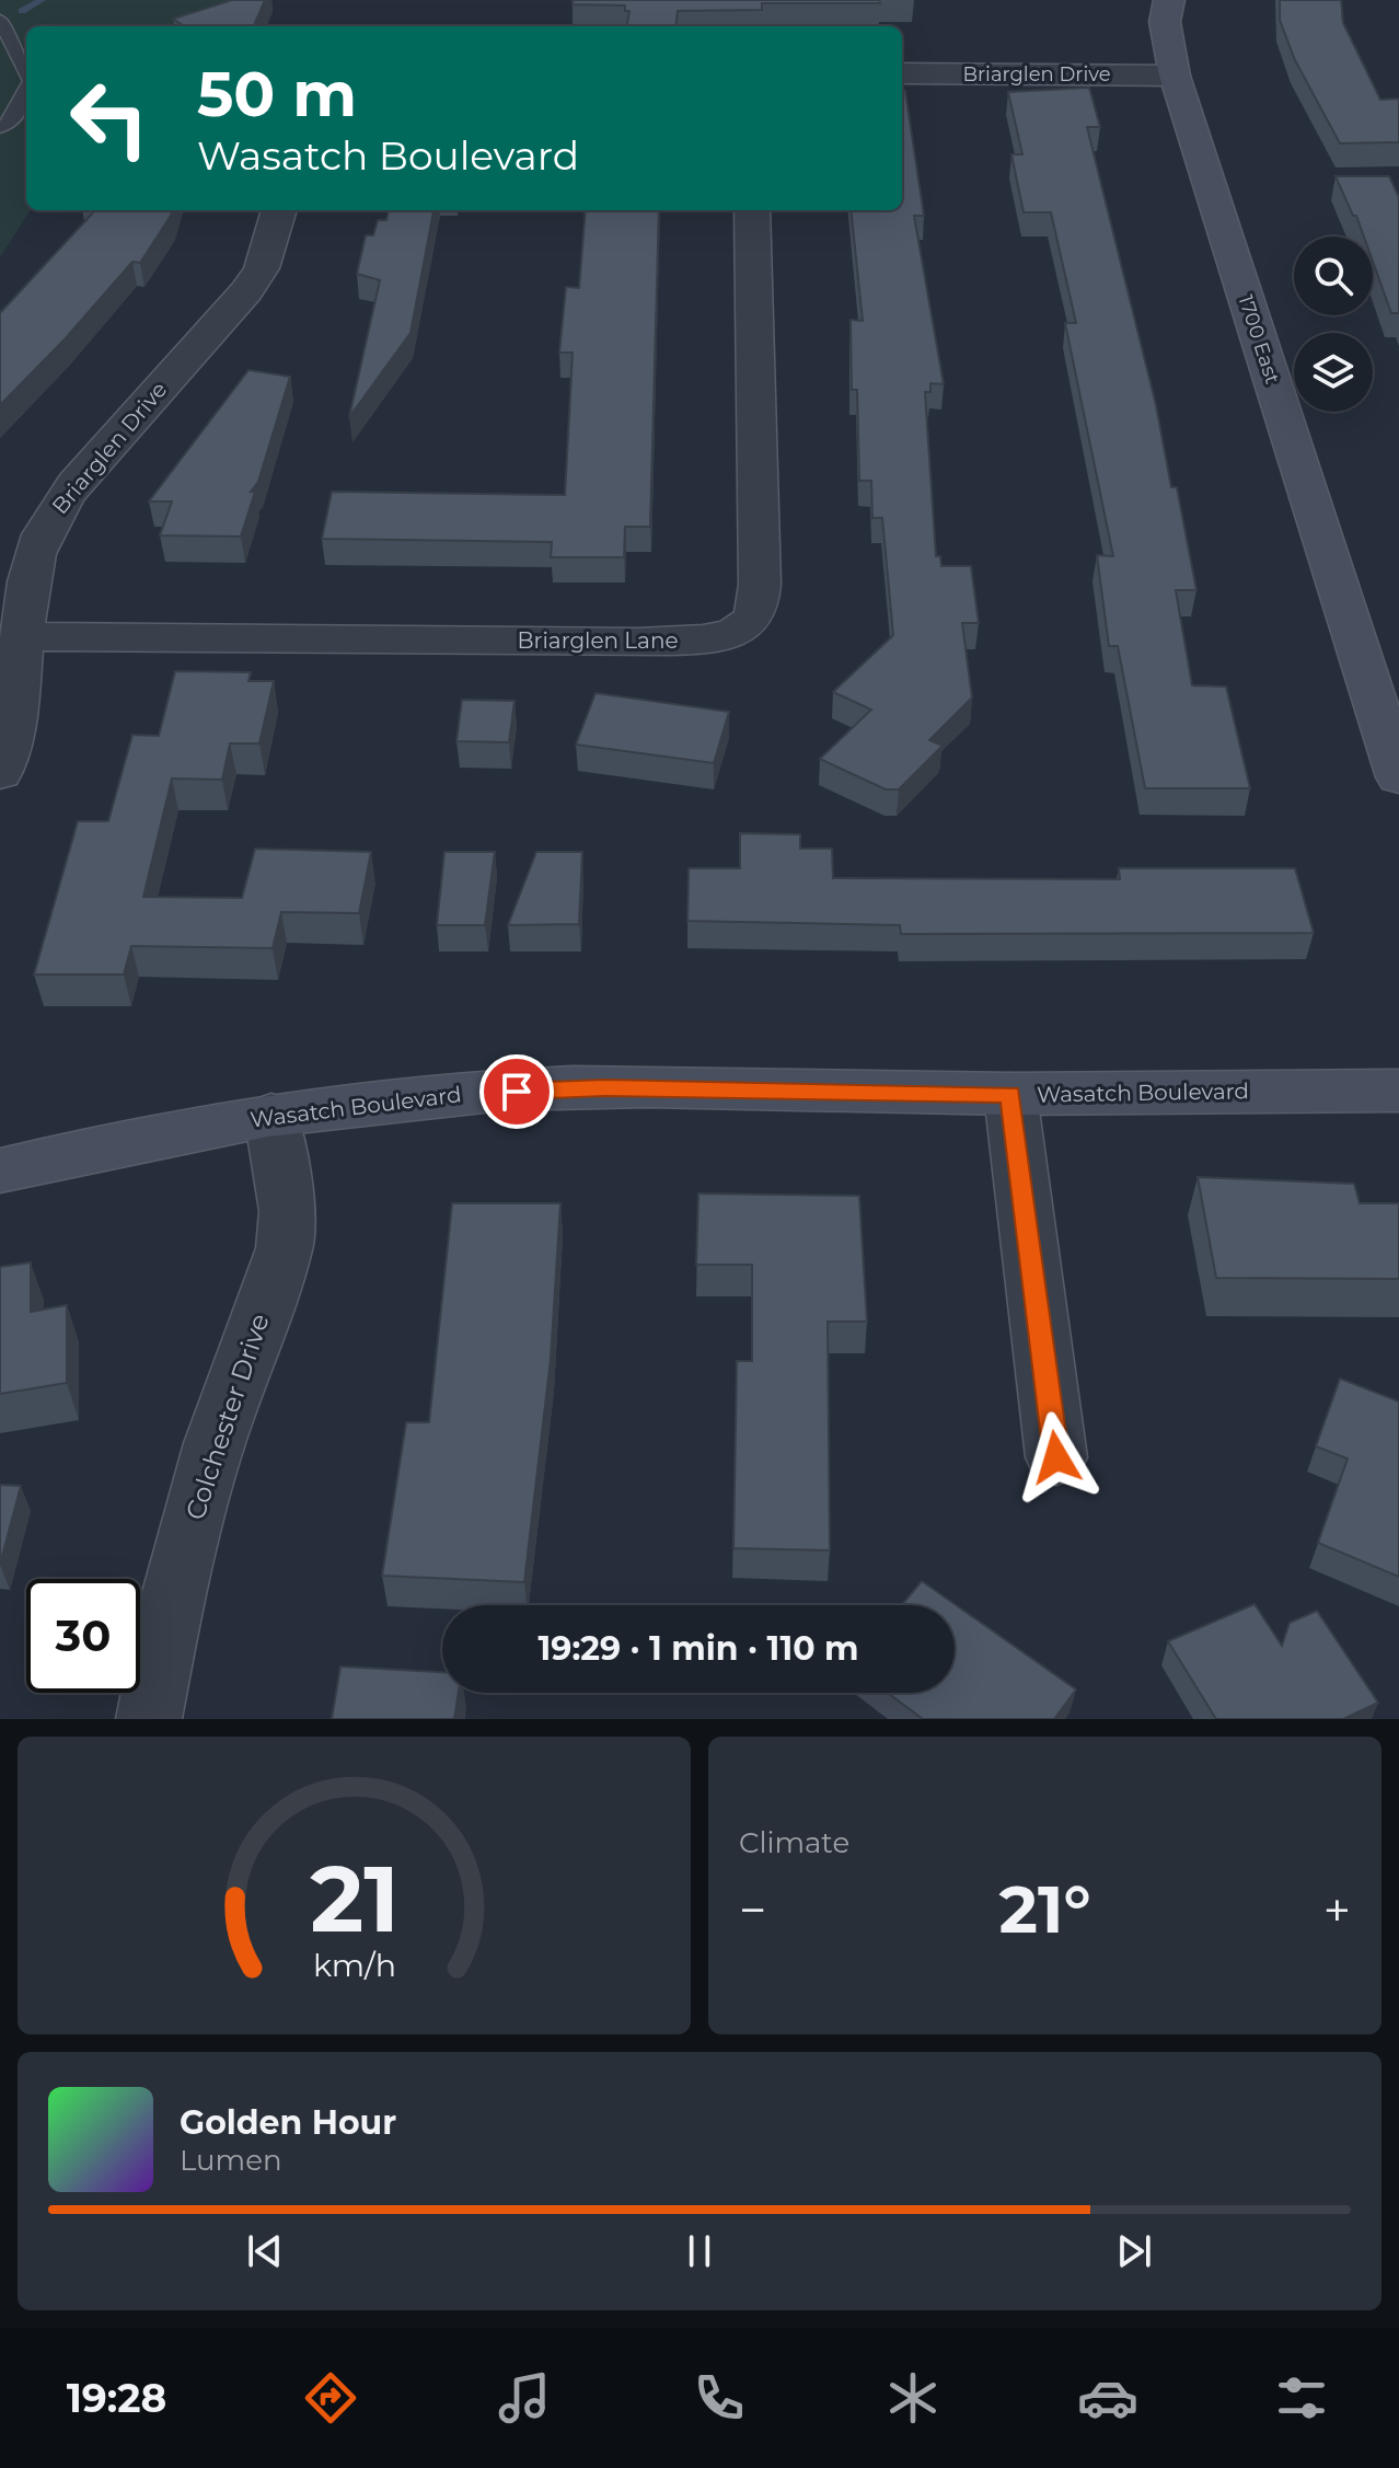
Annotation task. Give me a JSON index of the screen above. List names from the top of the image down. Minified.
{"streets":{"main road":["1700 East","Wasatch Boulevard"],"street":["Briarglen Drive","Briarglen Lane","Colchester Drive"]},"crossings":[["Briarglen Drive","1700 East"],["Briarglen Drive","Briarglen Lane"],["Wasatch Boulevard","Colchester Drive"]],"page":{"turn":["50 m","Wasatch Boulevard"],"limit":"30","trip":"19:29 · 1 min · 110 m","tile":"Climate","heat":["−","21°","+"],"song":["Golden Hour","Lumen"],"tabs":"19:28","gauge":["21","km/h"]}}
